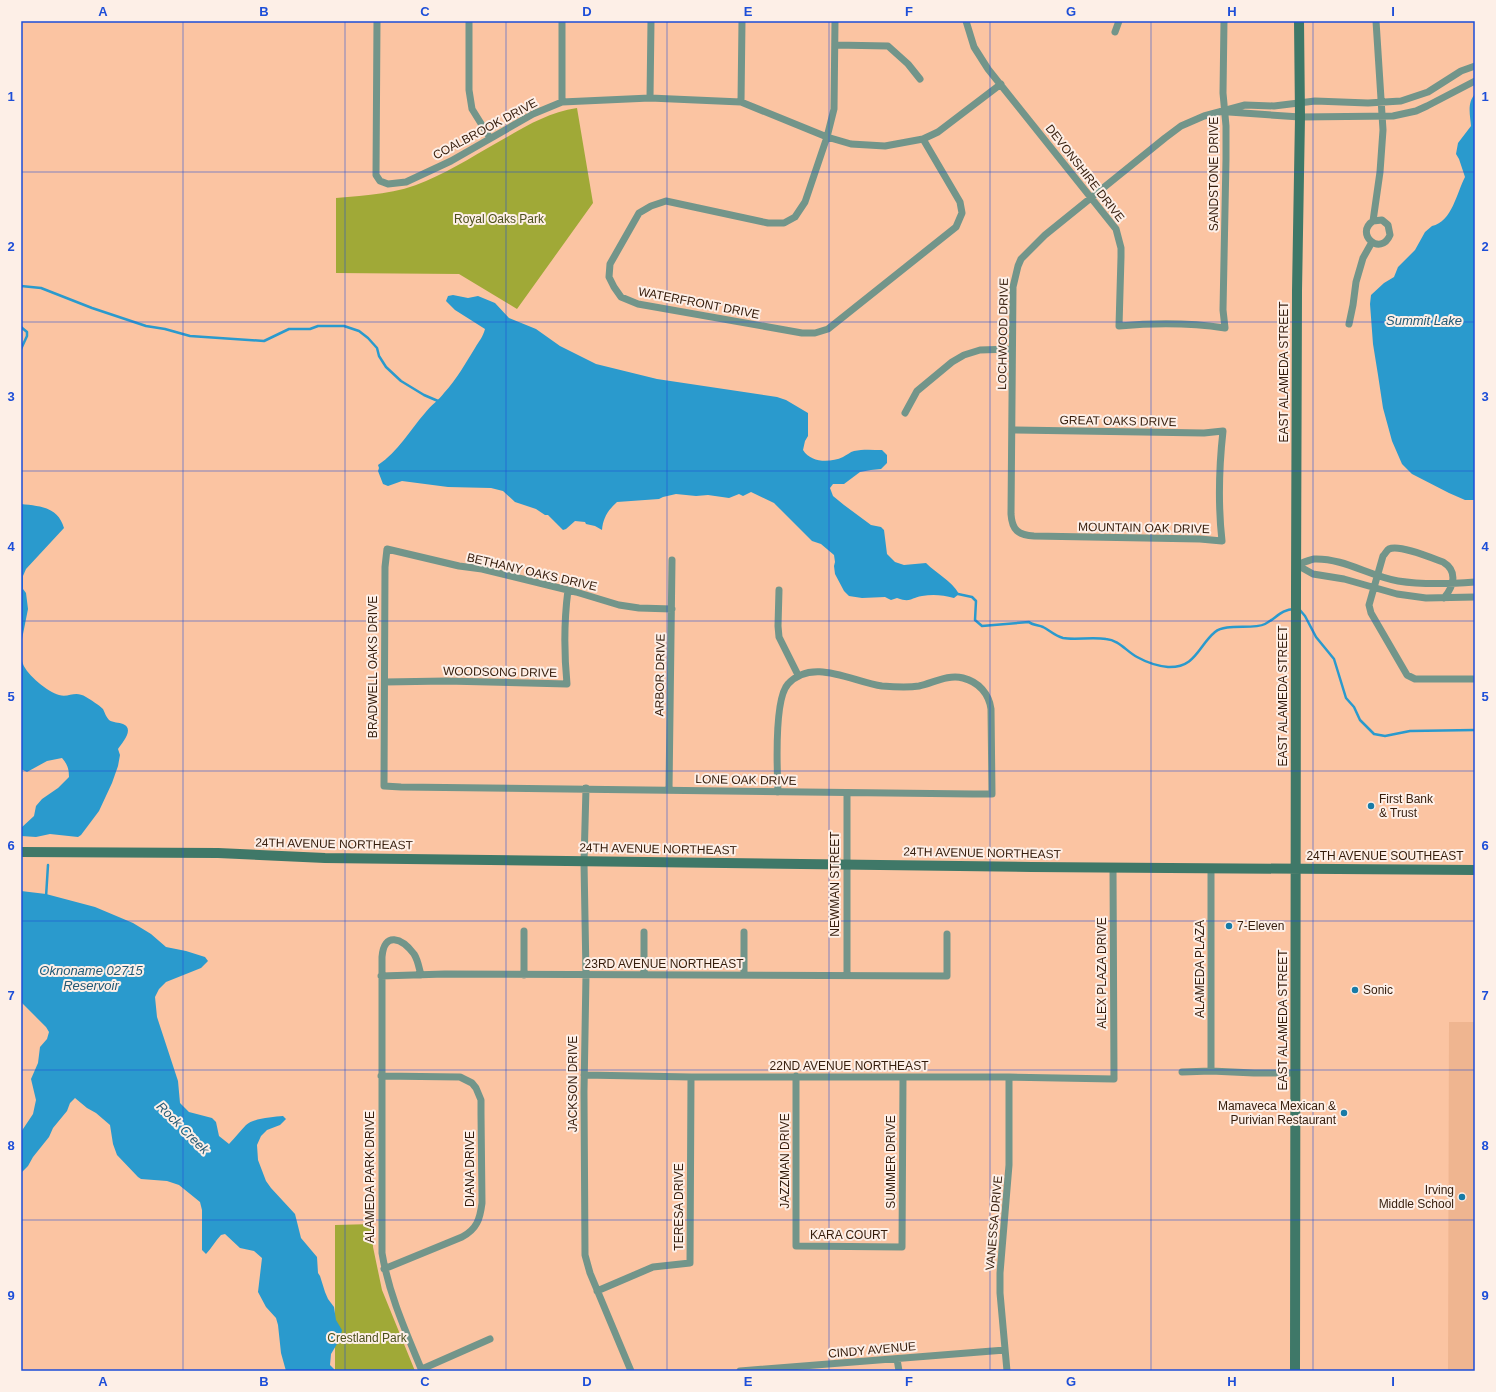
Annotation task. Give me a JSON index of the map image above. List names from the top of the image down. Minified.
{"streets":{"street":["COALBROOK DRIVE","DEVONSHIRE DRIVE","SANDSTONE DRIVE","WATERFRONT DRIVE","LOCHWOOD DRIVE","EAST ALAMEDA STREET","GREAT OAKS DRIVE","MOUNTAIN OAK DRIVE","BETHANY OAKS DRIVE","BRADWELL OAKS DRIVE","WOODSONG DRIVE","ARBOR DRIVE","LONE OAK DRIVE","24TH AVENUE NORTHEAST","24TH AVENUE SOUTHEAST","NEWMAN STREET","23RD AVENUE NORTHEAST","ALAMEDA PLAZA","ALEX PLAZA DRIVE","22ND AVENUE NORTHEAST","JACKSON DRIVE","JAZZMAN DRIVE","SUMMER DRIVE","DIANA DRIVE","ALAMEDA PARK DRIVE","TERESA DRIVE","VANESSA DRIVE","KARA COURT","CINDY AVENUE"]},"crossings":[["COALBROOK DRIVE","DEVONSHIRE DRIVE"],["COALBROOK DRIVE","WATERFRONT DRIVE"],["DEVONSHIRE DRIVE","SANDSTONE DRIVE"],["DEVONSHIRE DRIVE","LOCHWOOD DRIVE"],["SANDSTONE DRIVE","LOCHWOOD DRIVE"],["LOCHWOOD DRIVE","EAST ALAMEDA STREET"],["LOCHWOOD DRIVE","GREAT OAKS DRIVE"],["LOCHWOOD DRIVE","MOUNTAIN OAK DRIVE"],["EAST ALAMEDA STREET","24TH AVENUE NORTHEAST"],["EAST ALAMEDA STREET","24TH AVENUE SOUTHEAST"],["GREAT OAKS DRIVE","MOUNTAIN OAK DRIVE"],["BETHANY OAKS DRIVE","BRADWELL OAKS DRIVE"],["BETHANY OAKS DRIVE","WOODSONG DRIVE"],["BETHANY OAKS DRIVE","ARBOR DRIVE"],["BRADWELL OAKS DRIVE","WOODSONG DRIVE"],["BRADWELL OAKS DRIVE","LONE OAK DRIVE"],["ARBOR DRIVE","LONE OAK DRIVE"],["LONE OAK DRIVE","NEWMAN STREET"],["LONE OAK DRIVE","JACKSON DRIVE"],["24TH AVENUE NORTHEAST","24TH AVENUE SOUTHEAST"],["24TH AVENUE NORTHEAST","NEWMAN STREET"],["24TH AVENUE NORTHEAST","ALAMEDA PLAZA"],["24TH AVENUE NORTHEAST","ALEX PLAZA DRIVE"],["24TH AVENUE NORTHEAST","JACKSON DRIVE"],["NEWMAN STREET","23RD AVENUE NORTHEAST"],["23RD AVENUE NORTHEAST","JACKSON DRIVE"],["23RD AVENUE NORTHEAST","ALAMEDA PARK DRIVE"],["ALEX PLAZA DRIVE","22ND AVENUE NORTHEAST"],["22ND AVENUE NORTHEAST","JACKSON DRIVE"],["22ND AVENUE NORTHEAST","JAZZMAN DRIVE"],["22ND AVENUE NORTHEAST","SUMMER DRIVE"],["22ND AVENUE NORTHEAST","TERESA DRIVE"],["22ND AVENUE NORTHEAST","VANESSA DRIVE"],["JACKSON DRIVE","TERESA DRIVE"],["JAZZMAN DRIVE","KARA COURT"],["SUMMER DRIVE","KARA COURT"],["DIANA DRIVE","ALAMEDA PARK DRIVE"],["VANESSA DRIVE","CINDY AVENUE"]],"water":["Summit Lake","Oknoname 02715 Reservoir","Rock Creek"],"parks":["Royal Oaks Park","Crestland Park"],"places":["First Bank & Trust","7-Eleven","Sonic","Mamaveca Mexican & Purivian Restaurant","Irving Middle School"],"grid":{"columns":["A","B","C","D","E","F","G","H","I"],"rows":["1","2","3","4","5","6","7","8","9"]}}
